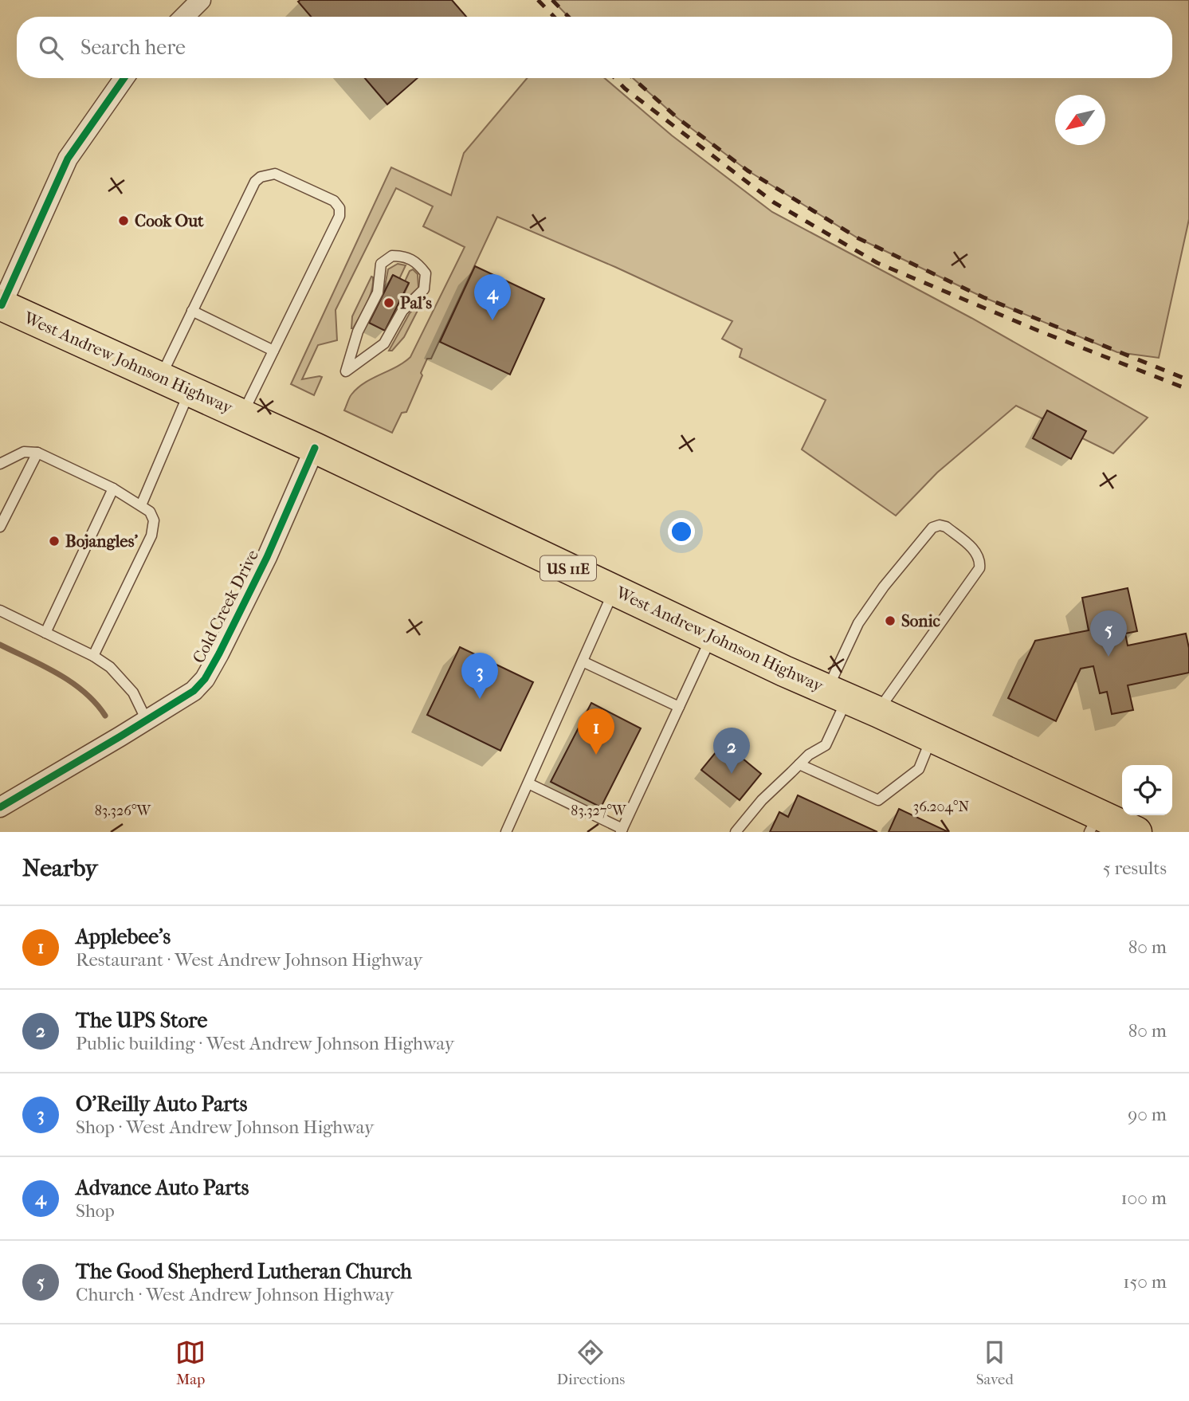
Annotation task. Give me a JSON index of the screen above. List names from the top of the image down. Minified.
{"streets":{"main road":["West Andrew Johnson Highway","US 11E"],"street":["Cold Creek Drive"]},"crossings":[["West Andrew Johnson Highway","Cold Creek Drive"]],"places":["Cook Out","Pal's","Bojangles'","Sonic"],"north":"bottom left","page":{"search":"Search here","pins":["4","5","3","1","2"],"heading":["Nearby","5 results"],"list":[{"mark":"1","name":"Applebee's","note":"Restaurant · West Andrew Johnson Highway","value":"80 m"},{"mark":"2","name":"The UPS Store","note":"Public building · West Andrew Johnson Highway","value":"80 m"},{"mark":"3","name":"O'Reilly Auto Parts","note":"Shop · West Andrew Johnson Highway","value":"90 m"},{"mark":"4","name":"Advance Auto Parts","note":"Shop","value":"100 m"},{"mark":"5","name":"The Good Shepherd Lutheran Church","note":"Church · West Andrew Johnson Highway","value":"150 m"}],"nav":["Map","Directions","Saved"]},"coordinates":["36.204°N","83.326°W","83.327°W"]}
